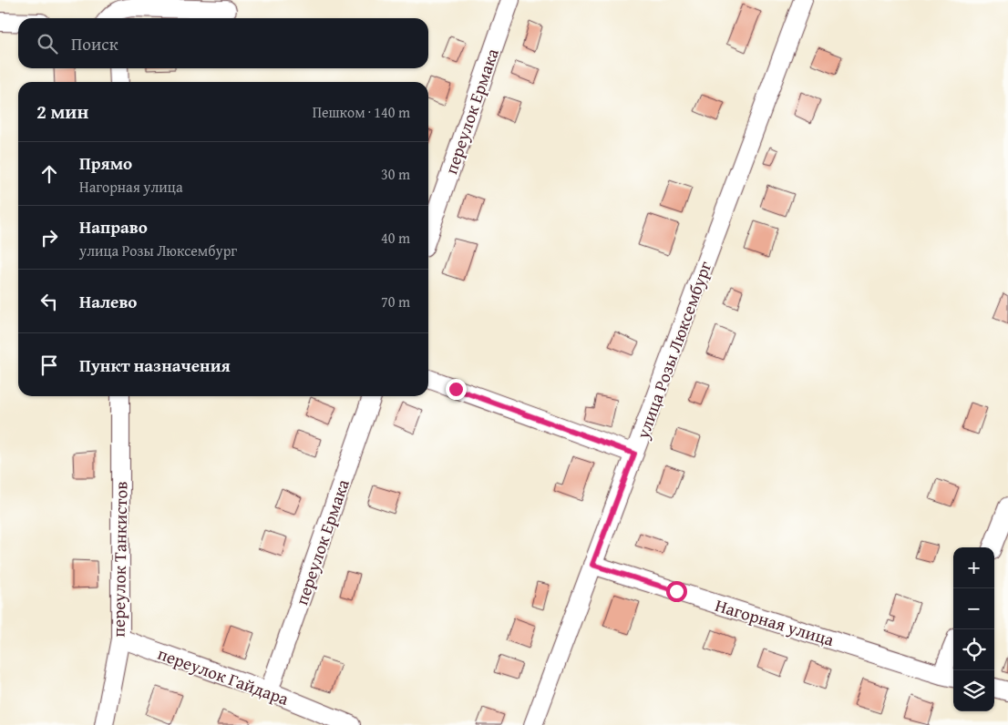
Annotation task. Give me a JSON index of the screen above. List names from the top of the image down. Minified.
{"streets":{"street":["переулок Ермака","улица Розы Люксембург","переулок Танкистов","Нагорная улица","переулок Гайдара"]},"crossings":[["переулок Ермака","переулок Гайдара"],["улица Розы Люксембург","Нагорная улица"],["переулок Танкистов","переулок Гайдара"]],"page":{"search":"Поиск","heading":["2 мин","Пешком · 140 m"],"list":[["Прямо","Нагорная улица","30 m"],["Направо","улица Розы Люксембург","40 m"],["Налево","70 m"],"Пункт назначения"],"map_buttons":["+","−"]}}
